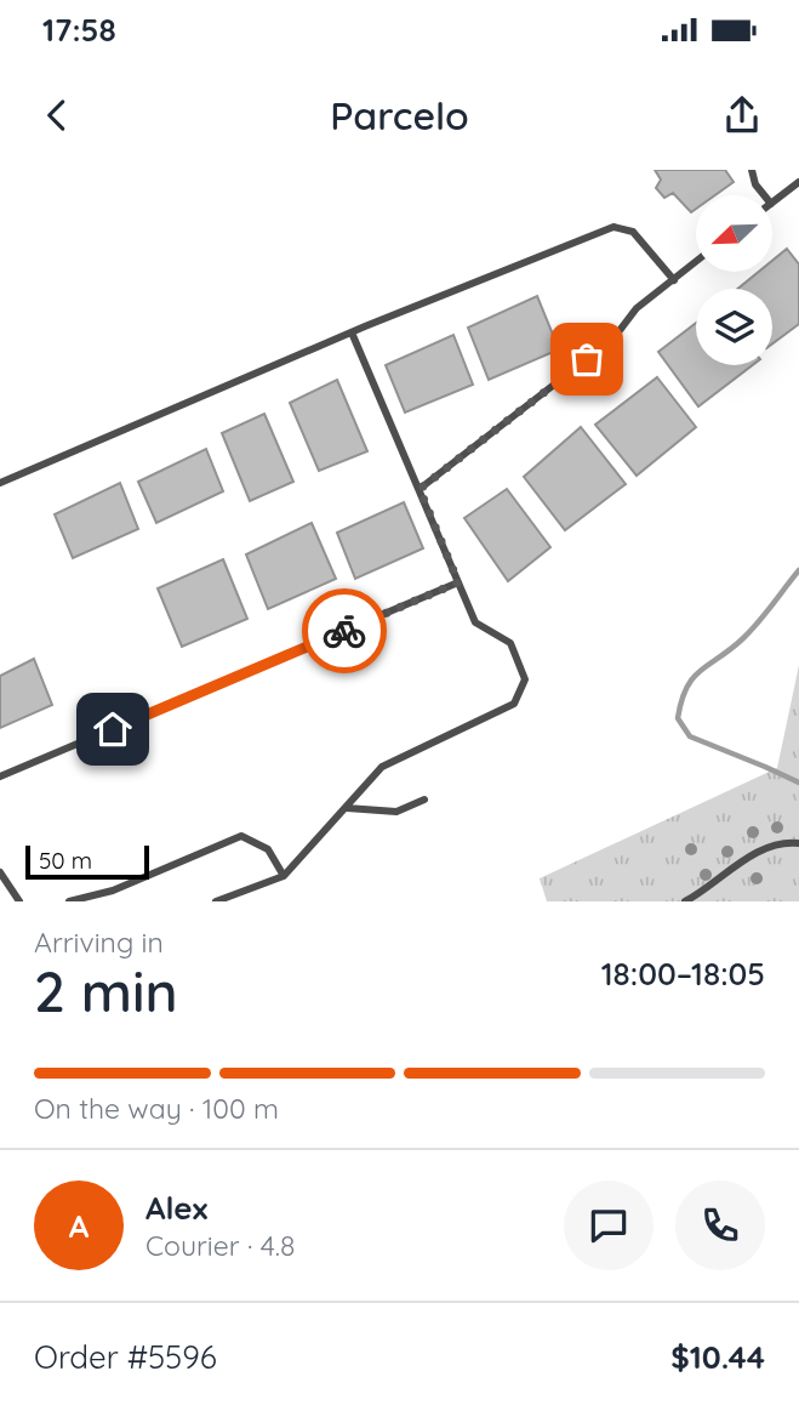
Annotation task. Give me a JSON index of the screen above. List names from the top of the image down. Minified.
{"scale_bar":"50 m","north":"bottom left","page":{"status":"17:58","header":"Parcelo","scale":"50 m","heading":["2 min","Arriving in","18:00–18:05"],"panel":["Alex","Courier · 4.8","Order #5596","$10.44"],"bar":"On the way · 100 m","round":"A"}}
